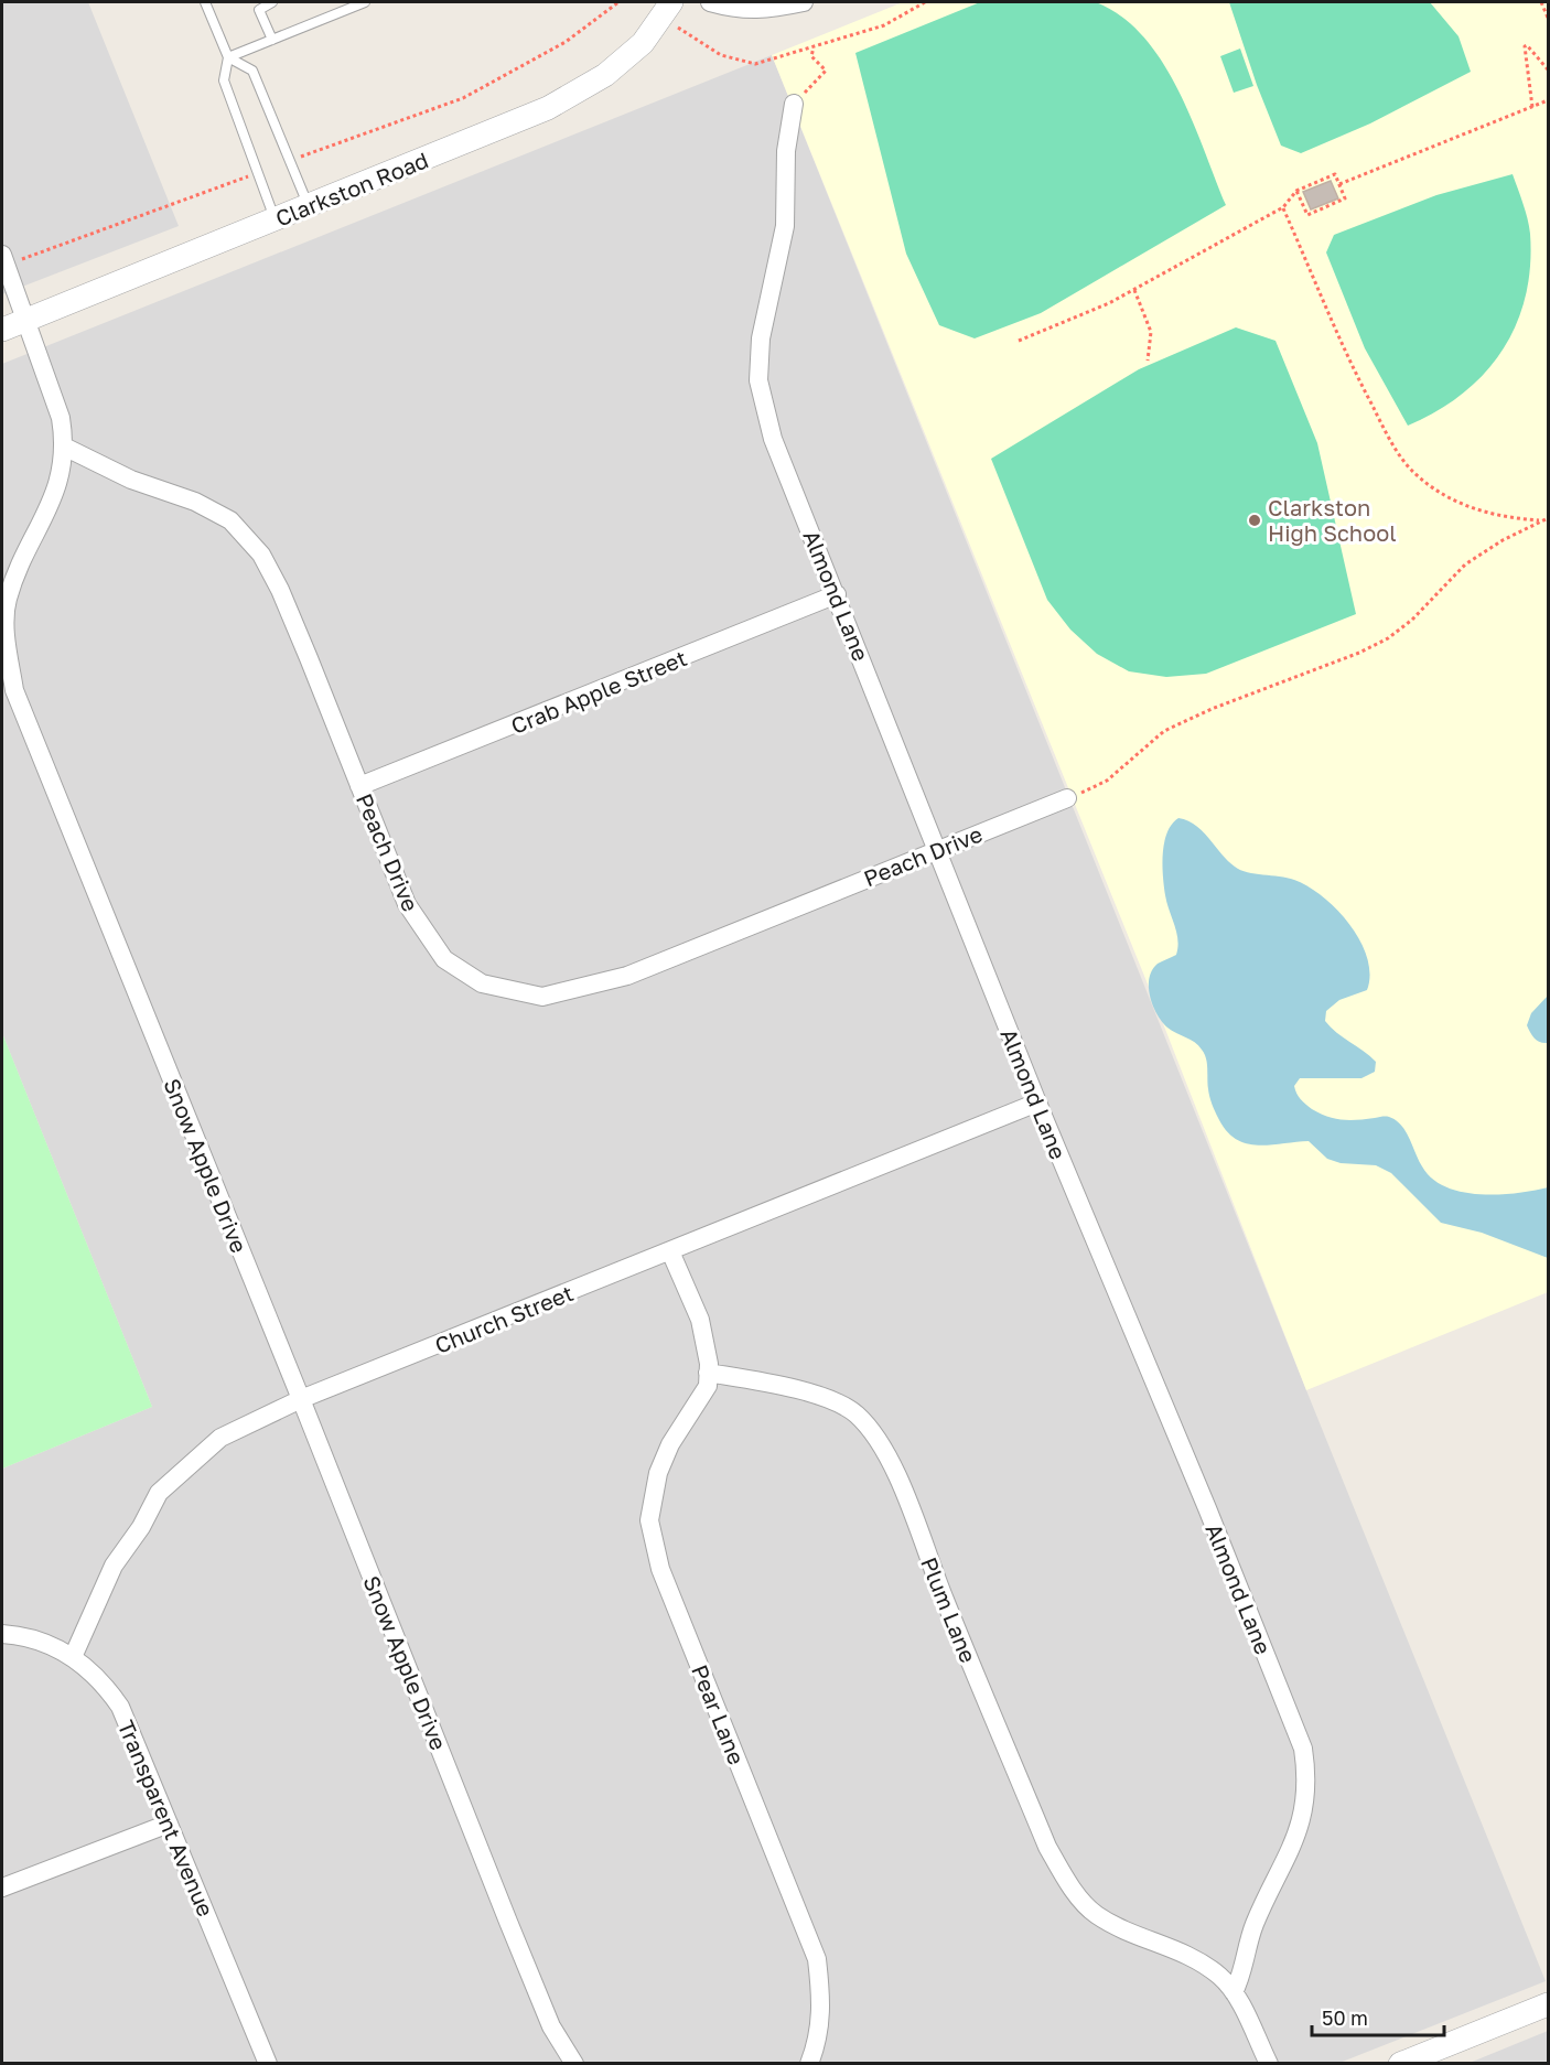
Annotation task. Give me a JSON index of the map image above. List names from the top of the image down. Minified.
{"streets":{"street":["Clarkston Road","Almond Lane","Crab Apple Street","Peach Drive","Snow Apple Drive","Church Street","Plum Lane","Pear Lane","Transparent Avenue"]},"crossings":[["Clarkston Road","Snow Apple Drive"],["Almond Lane","Crab Apple Street"],["Almond Lane","Peach Drive"],["Almond Lane","Church Street"],["Almond Lane","Plum Lane"],["Crab Apple Street","Peach Drive"],["Peach Drive","Snow Apple Drive"],["Snow Apple Drive","Church Street"],["Church Street","Transparent Avenue"],["Plum Lane","Pear Lane"]],"places":["Clarkston High School"],"scale_bar":"50 m"}
